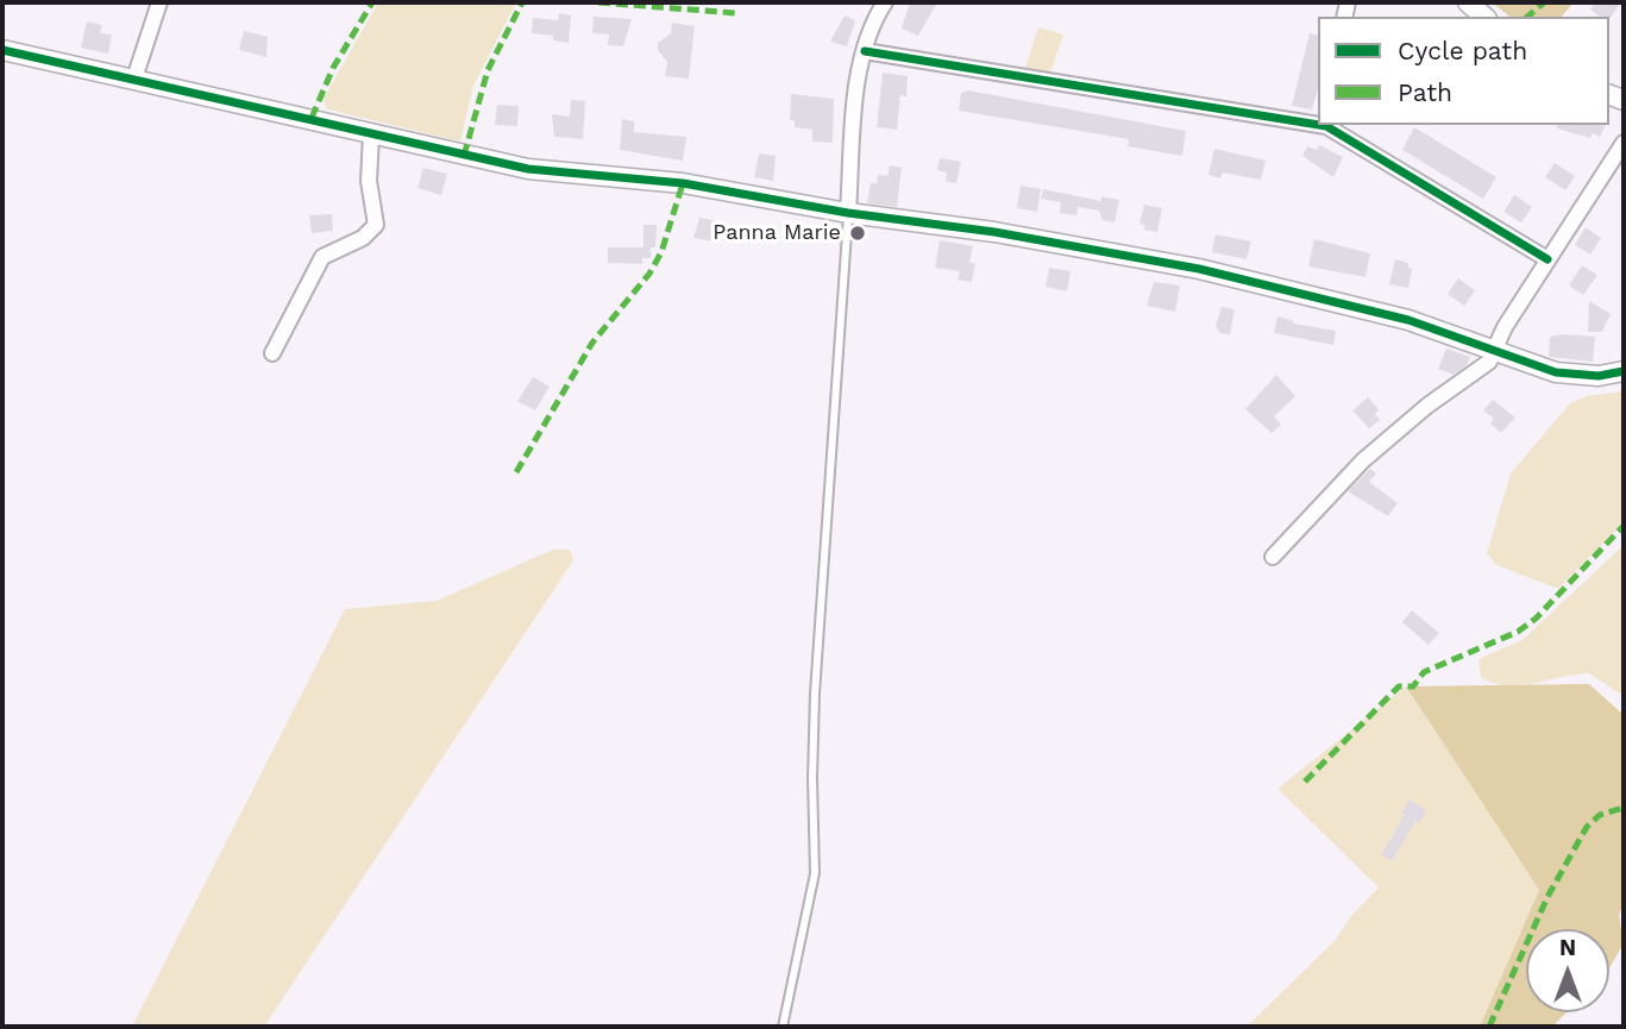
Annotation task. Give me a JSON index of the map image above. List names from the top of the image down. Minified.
{"places":["Panna Marie"],"legend":["Cycle path","Path"],"north":"top"}
